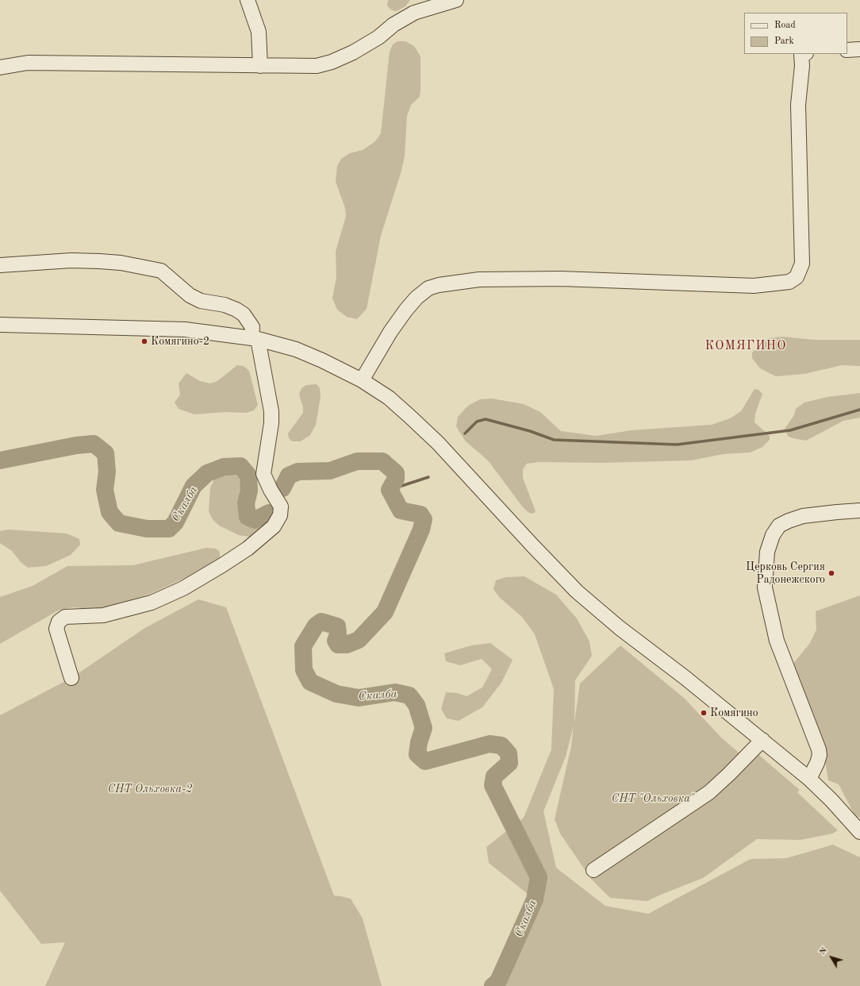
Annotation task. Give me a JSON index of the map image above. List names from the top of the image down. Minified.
{"districts":["КОМЯГИНО"],"water":["Скалба"],"parks":["СНТ Ольховка-2","СНТ \"Ольховка\""],"places":["Комягино-2","Церковь Сергия Радонежского","Комягино"],"legend":["Road","Park"],"north":"top left"}
